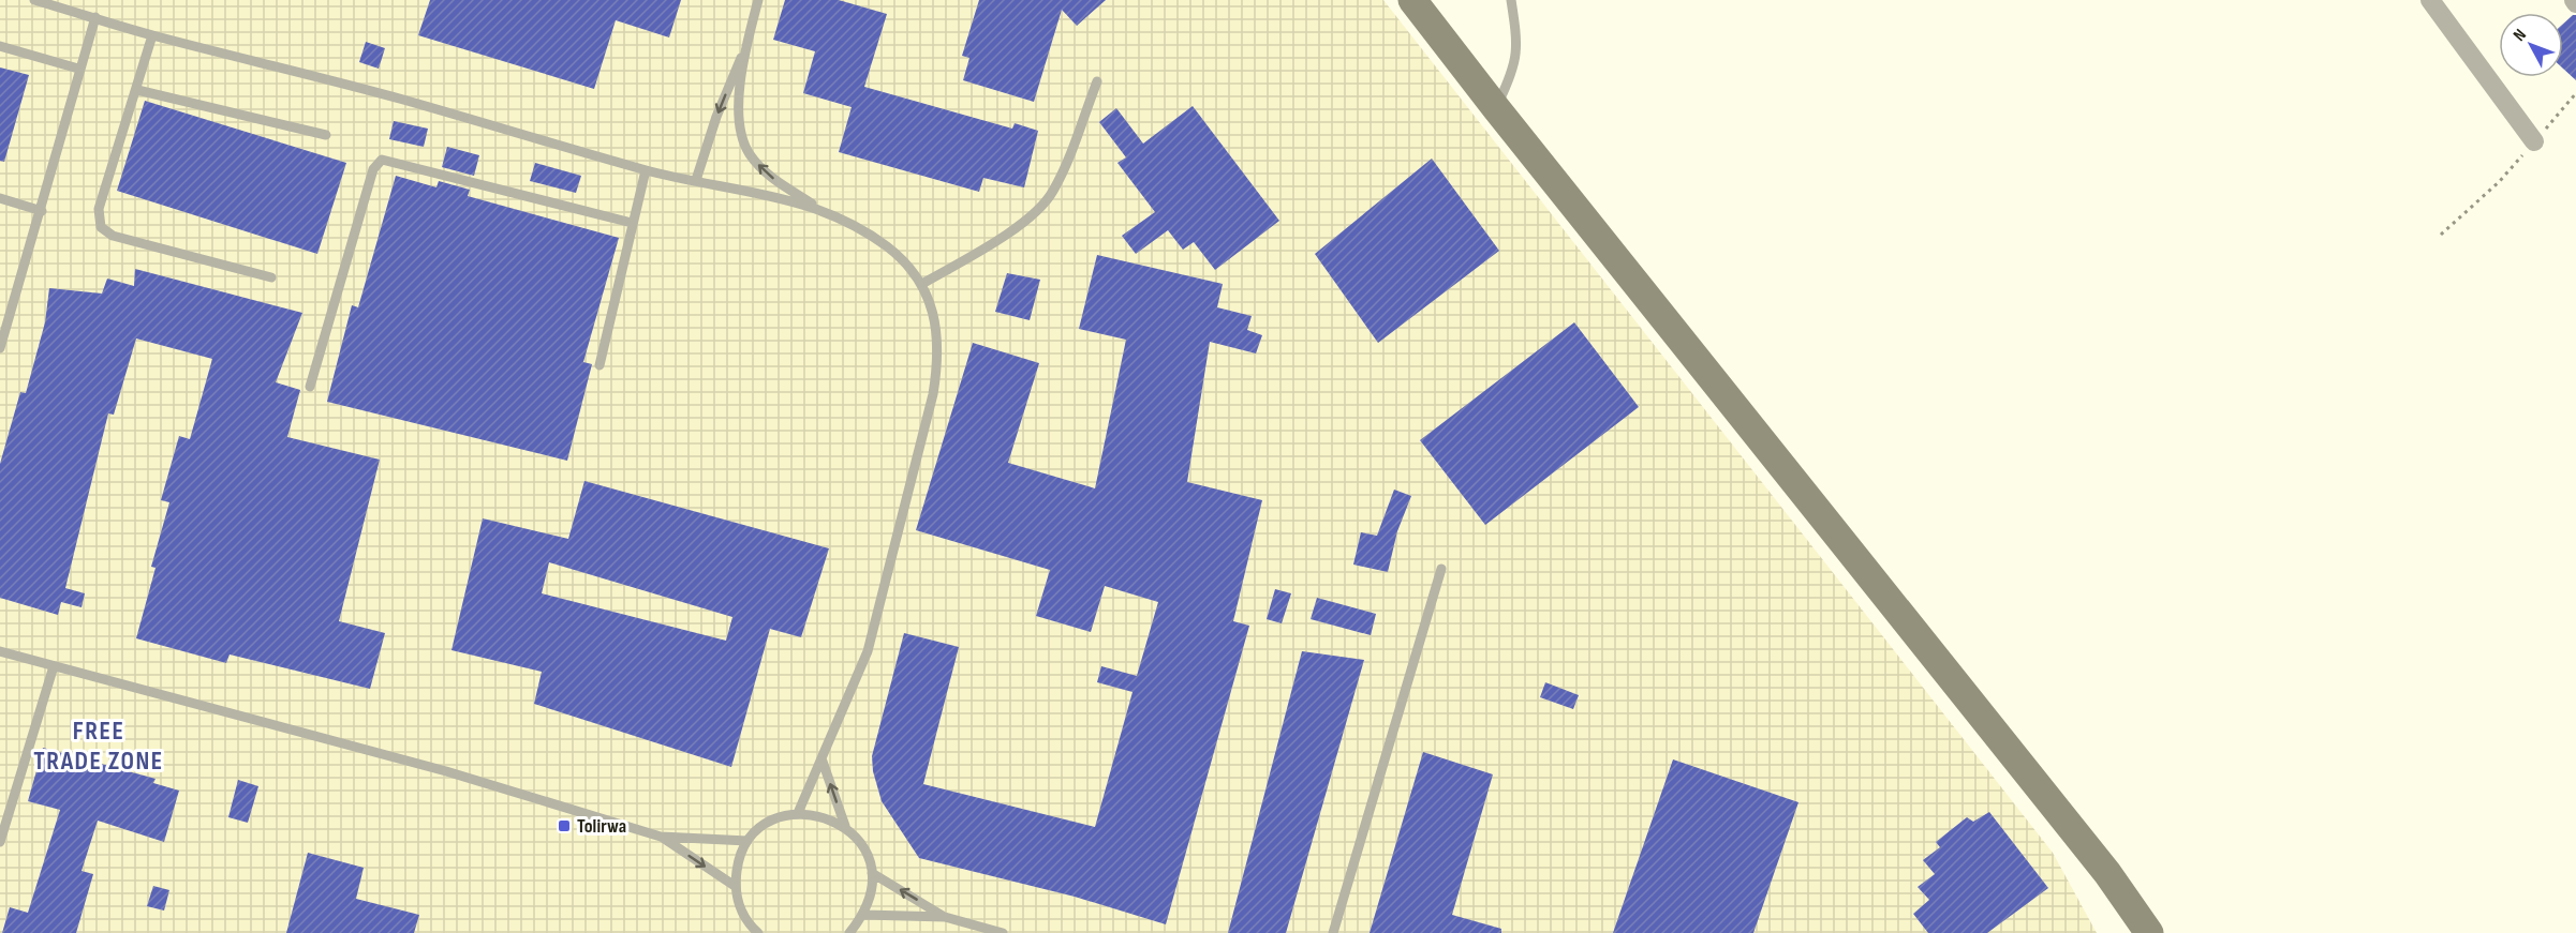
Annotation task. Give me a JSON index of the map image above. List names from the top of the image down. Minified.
{"districts":["FREE TRADE ZONE"],"places":{"transit":["Tolirwa"]},"north":"top left"}
